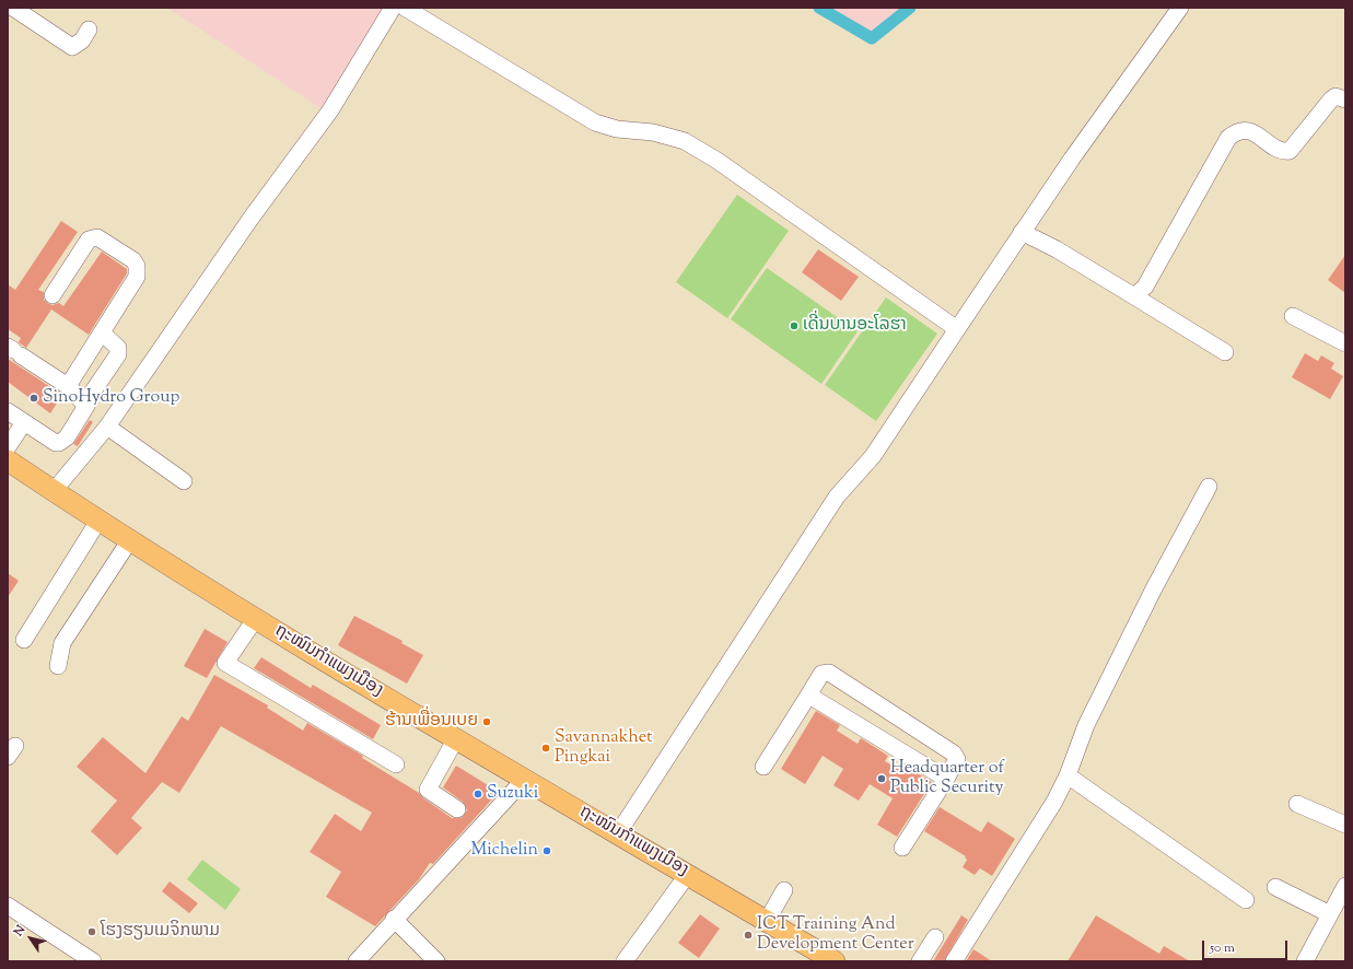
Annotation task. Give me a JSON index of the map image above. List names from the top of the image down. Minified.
{"streets":{"main road":["ຖະໜົນກຳແພງເມືອງ"]},"places":["ເດີ່ນບານອະໂລຮາ","SinoHydro Group","ຮ້ານເພື່ອນເບຍ","Savannakhet Pingkai","Headquarter of Public Security","Suzuki","Michelin","ໂຮງຮຽນເມຈິກພາມ","ICT Training And Development Center"],"scale_bar":"50 m","north":"top left"}
